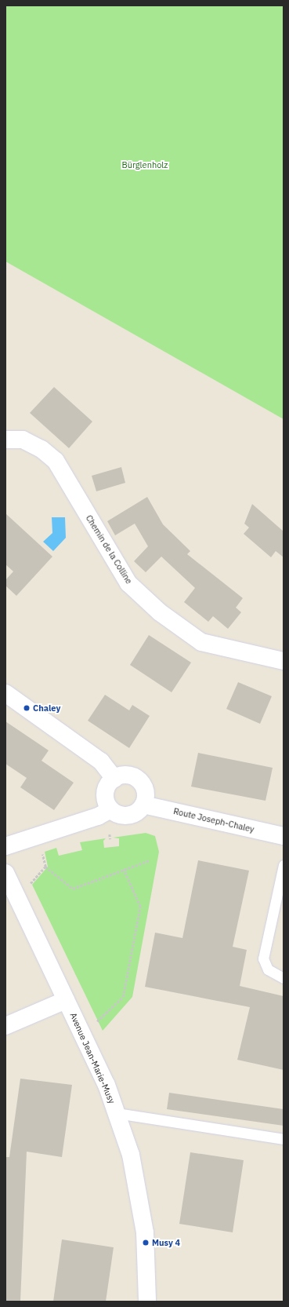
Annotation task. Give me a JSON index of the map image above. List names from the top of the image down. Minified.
{"streets":{"street":["Chemin de la Colline","Route Joseph-Chaley","Avenue Jean-Marie-Musy"]},"parks":["Bürglenholz"],"places":["Chaley","Musy 4"]}
